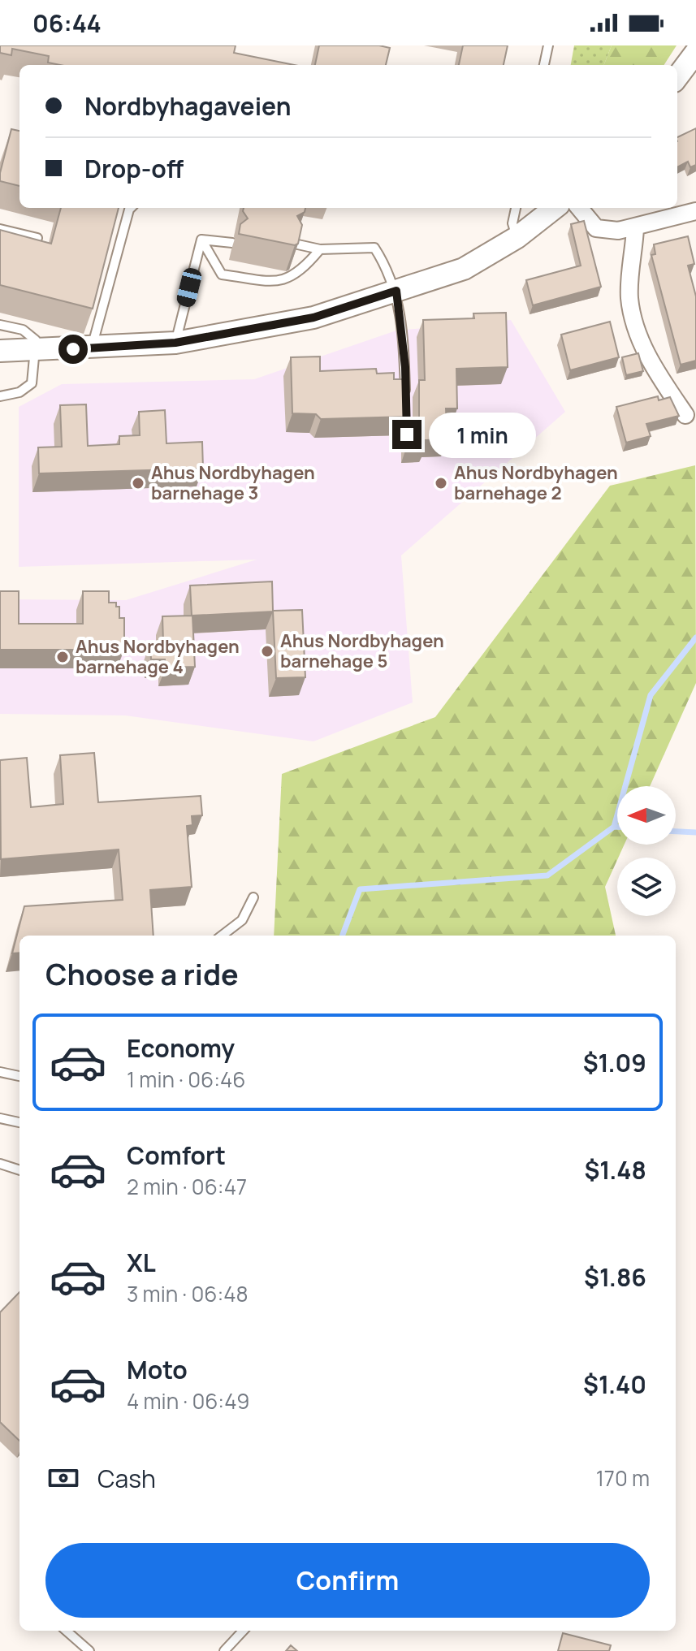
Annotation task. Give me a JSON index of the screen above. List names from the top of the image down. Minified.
{"places":["Ahus Nordbyhagen barnehage 3","Ahus Nordbyhagen barnehage 2","Ahus Nordbyhagen barnehage 5","Ahus Nordbyhagen barnehage 4"],"north":"left","page":{"status":"06:44","banner":["Nordbyhagaveien","Drop-off"],"bubble":"1 min","heading":"Choose a ride","list":[{"name":"Economy","note":"1 min · 06:46","value":"$1.09"},{"name":"Comfort","note":"2 min · 06:47","value":"$1.48"},{"name":"XL","note":"3 min · 06:48","value":"$1.86"},{"name":"Moto","note":"4 min · 06:49","value":"$1.40"}],"pay":["Cash","170 m"],"buttons":"Confirm"}}
